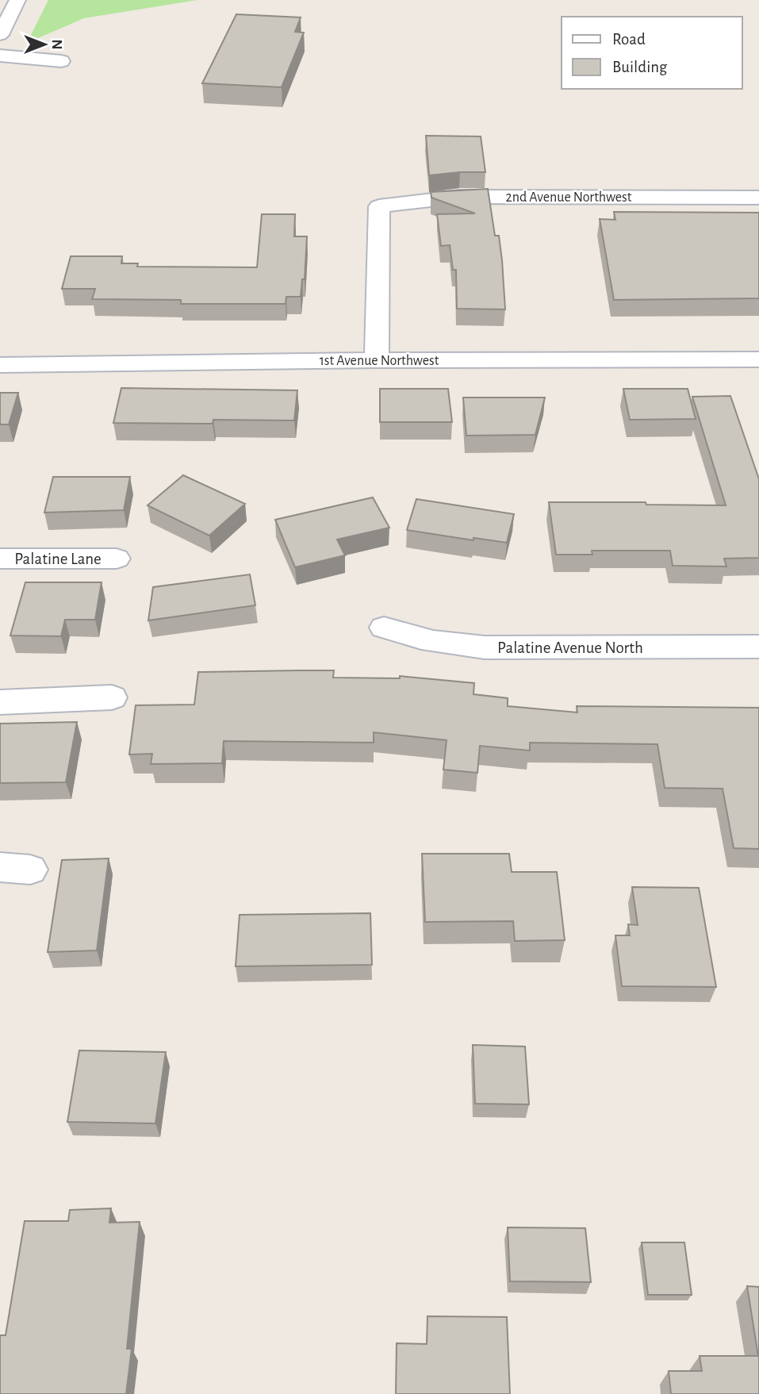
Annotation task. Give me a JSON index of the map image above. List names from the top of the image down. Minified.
{"streets":{"street":["2nd Avenue Northwest","1st Avenue Northwest","Palatine Lane","Palatine Avenue North"]},"crossings":[["2nd Avenue Northwest","1st Avenue Northwest"]],"legend":["Road","Building"],"north":"right"}
